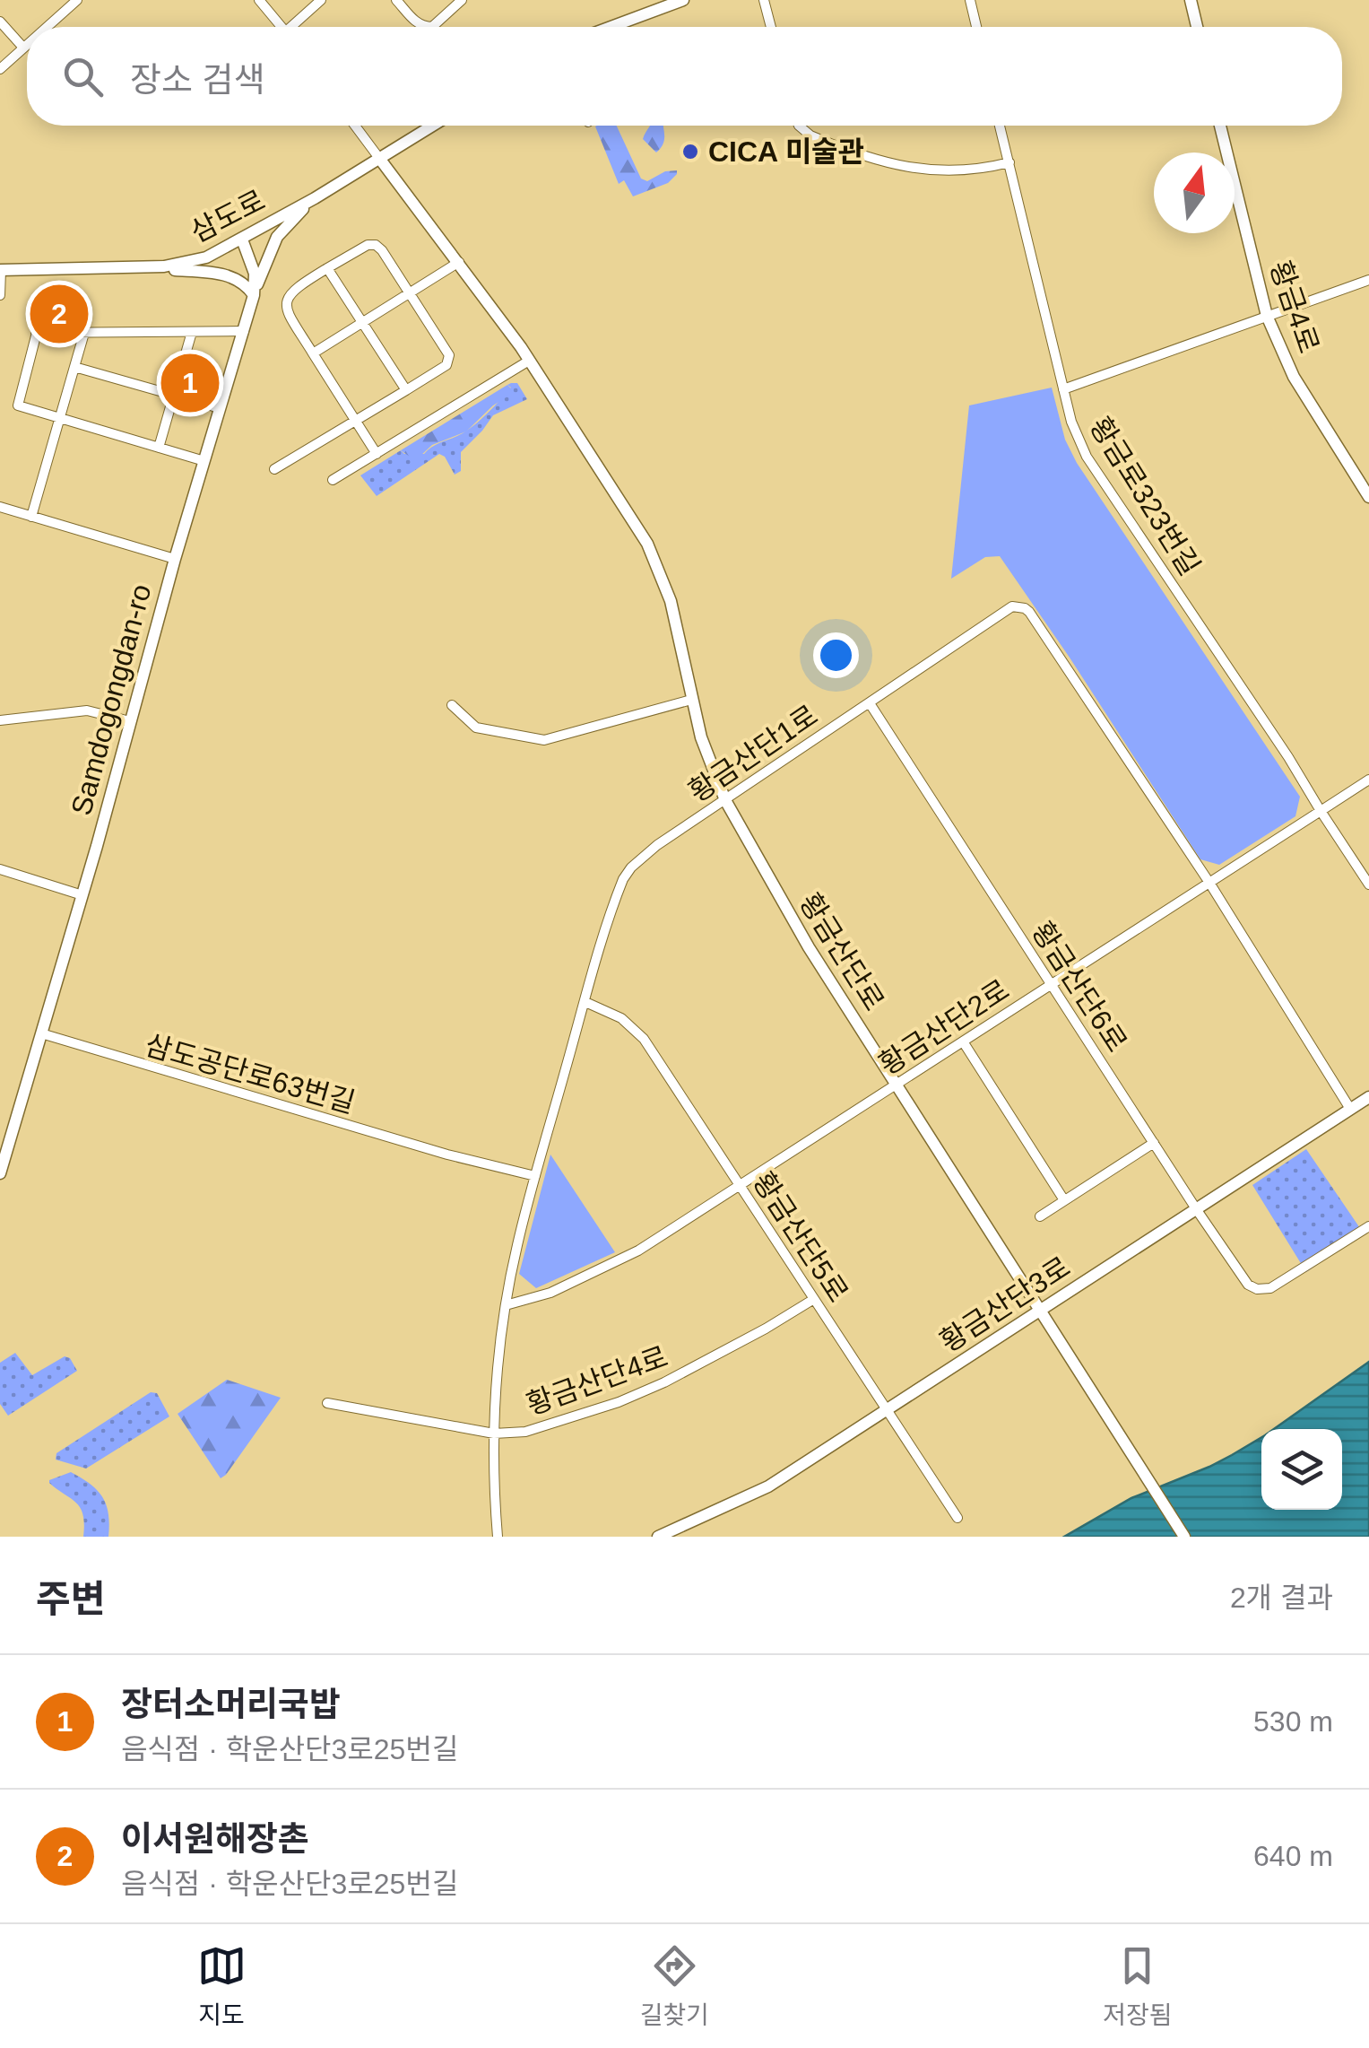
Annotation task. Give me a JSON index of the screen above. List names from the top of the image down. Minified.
{"streets":{"street":["삼도로","황금4로","황금로323번길","Samdogongdan-ro","황금산단1로","황금산단로","황금산단6로","황금산단2로","삼도공단로63번길","황금산단5로","황금산단3로","황금산단4로"]},"crossings":[["삼도로","Samdogongdan-ro"],["삼도로","황금산단로"],["황금로323번길","황금산단2로"],["Samdogongdan-ro","삼도공단로63번길"],["황금산단1로","황금산단로"],["황금산단1로","황금산단6로"],["황금산단1로","황금산단2로"],["황금산단1로","삼도공단로63번길"],["황금산단1로","황금산단5로"],["황금산단1로","황금산단3로"],["황금산단1로","황금산단4로"],["황금산단로","황금산단2로"],["황금산단로","황금산단3로"],["황금산단6로","황금산단2로"],["황금산단6로","황금산단3로"],["황금산단2로","황금산단5로"],["황금산단5로","황금산단3로"],["황금산단5로","황금산단4로"]],"places":["CICA 미술관"],"north":"top","page":{"search":"장소 검색","pins":["2","1"],"heading":["주변","2개 결과"],"list":[{"mark":"1","name":"장터소머리국밥","note":"음식점 · 학운산단3로25번길","value":"530 m"},{"mark":"2","name":"이서원해장촌","note":"음식점 · 학운산단3로25번길","value":"640 m"}],"nav":["지도","길찾기","저장됨"]}}
